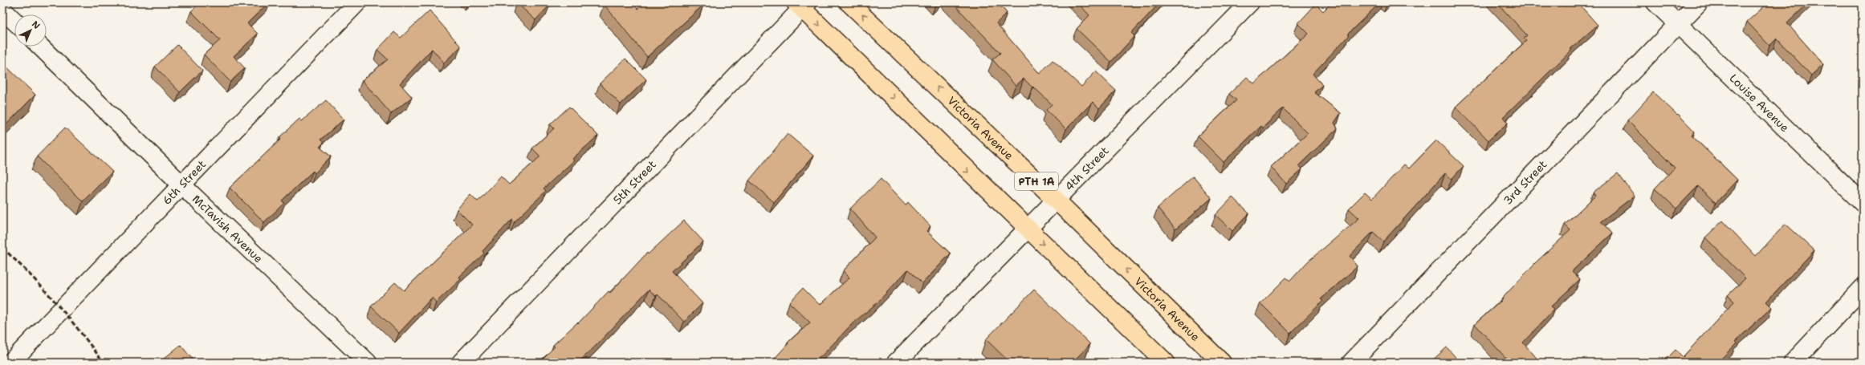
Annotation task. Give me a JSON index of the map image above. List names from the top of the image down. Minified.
{"streets":{"main road":["Victoria Avenue","PTH 1A"],"street":["Louise Avenue","4th Street","6th Street","5th Street","3rd Street","McTavish Avenue"]},"crossings":[["Louise Avenue","3rd Street"],["Victoria Avenue","4th Street"],["6th Street","McTavish Avenue"]],"north":"top right"}
